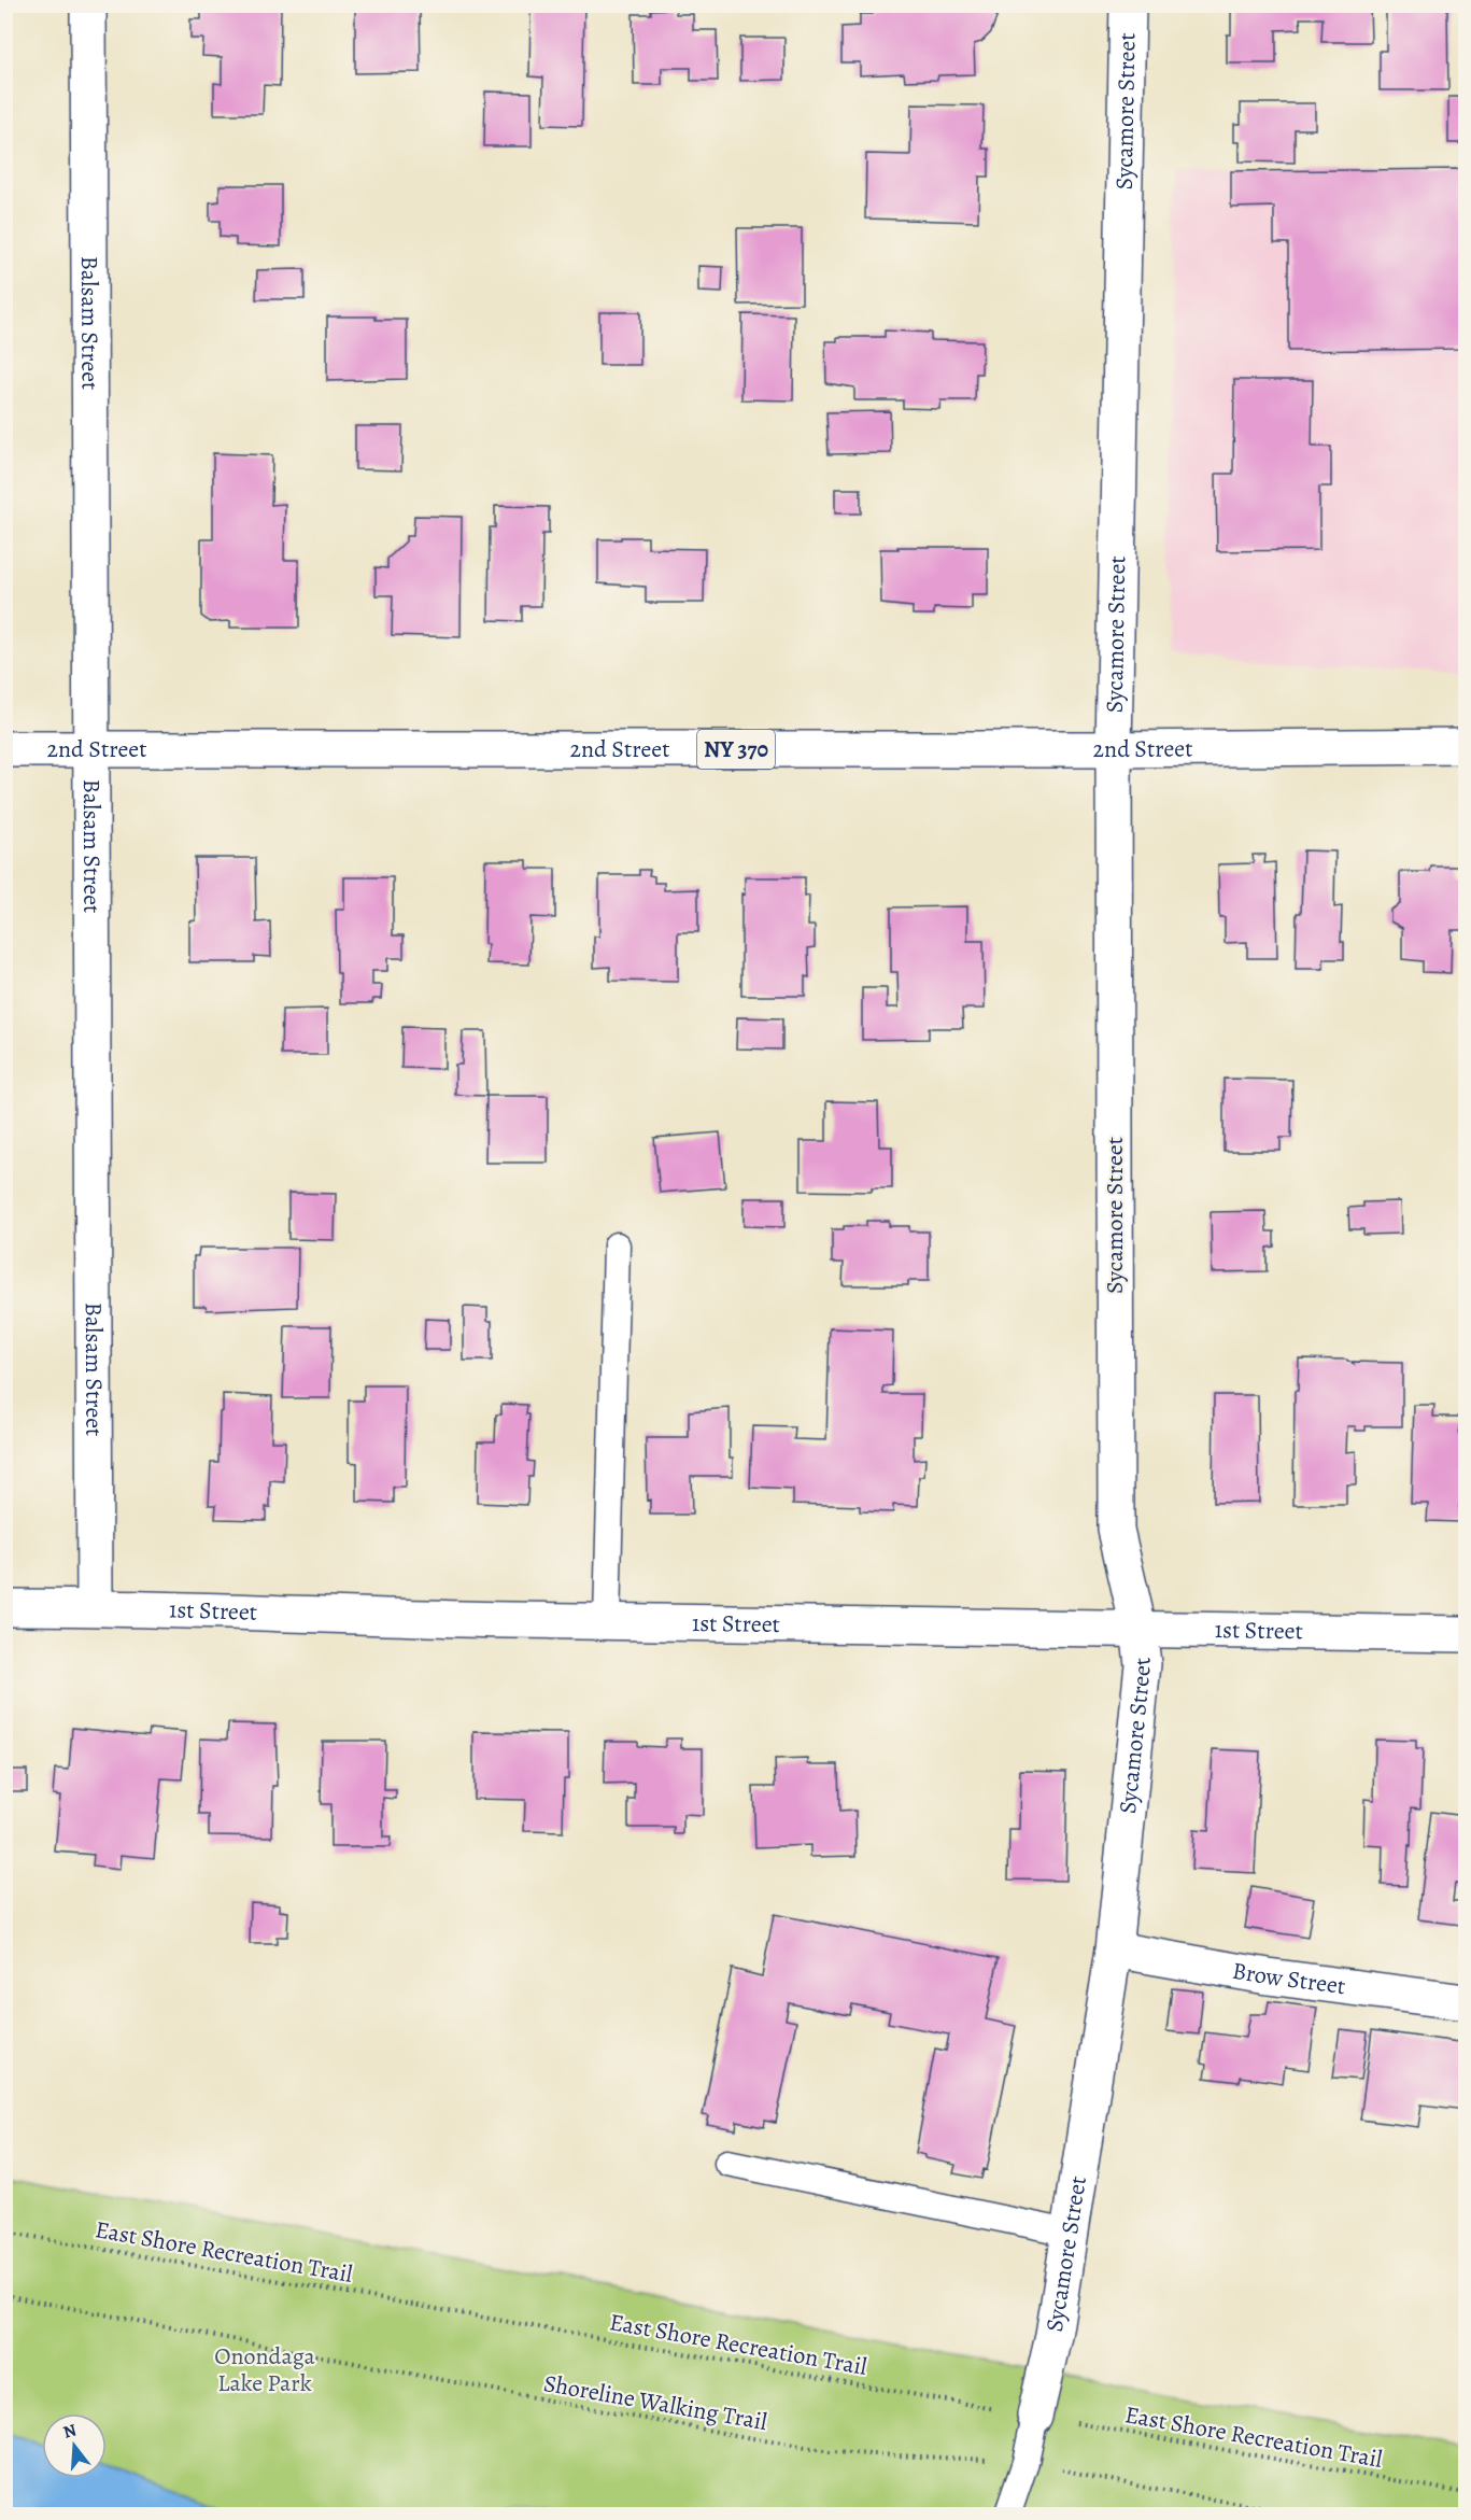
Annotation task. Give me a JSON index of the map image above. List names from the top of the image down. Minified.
{"streets":{"street":["Sycamore Street","Balsam Street","2nd Street","NY 370","1st Street","Brow Street"],"path":["East Shore Recreation Trail","Shoreline Walking Trail"]},"crossings":[["Sycamore Street","2nd Street"],["Sycamore Street","1st Street"],["Sycamore Street","Brow Street"],["Sycamore Street","East Shore Recreation Trail"],["Balsam Street","2nd Street"],["Balsam Street","1st Street"]],"parks":["Onondaga Lake Park"],"north":"top"}
